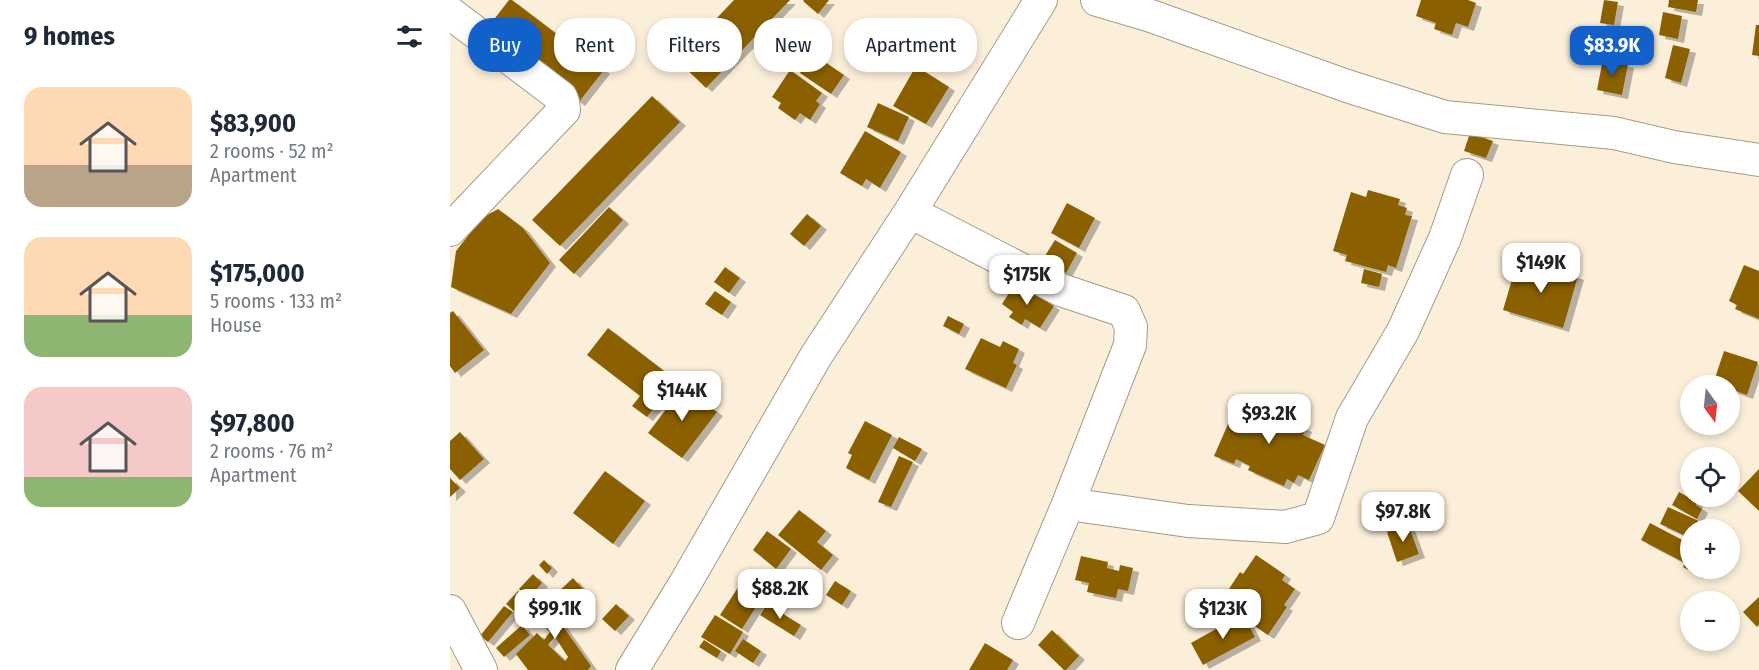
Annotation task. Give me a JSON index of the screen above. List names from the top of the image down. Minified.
{"north":"bottom","page":{"heading":"9 homes","chip":["Buy","Rent","Filters","New","Apartment"],"price":["$83.9K","$149K","$175K","$144K","$93.2K","$97.8K","$88.2K","$99.1K","$123K"],"list":[{"name":"$83,900","note":"2 rooms · 52 m² · Apartment"},{"name":"$175,000","note":"5 rooms · 133 m² · House"},{"name":"$97,800","note":"2 rooms · 76 m² · Apartment"}],"map_buttons":["+","−"]}}
